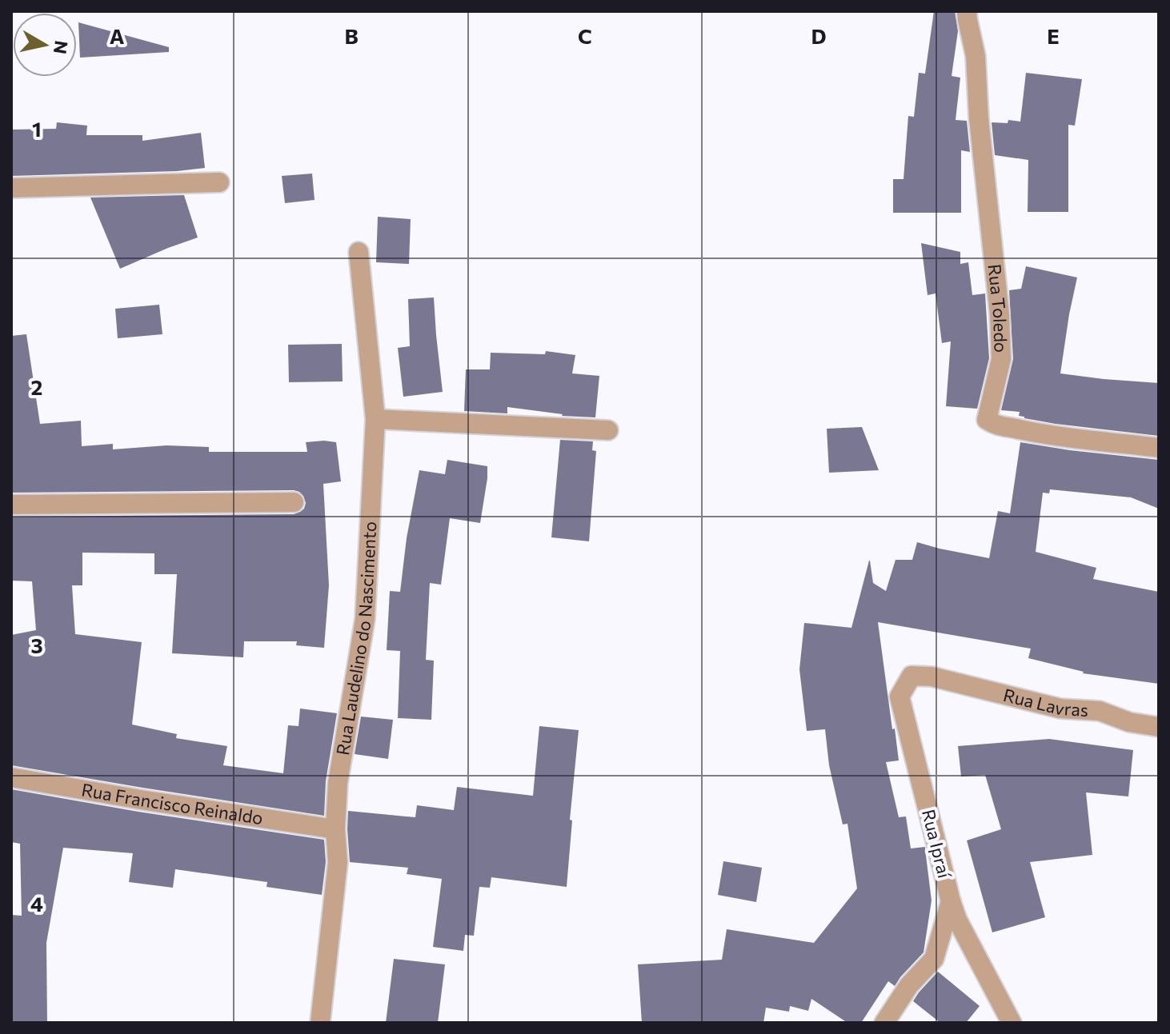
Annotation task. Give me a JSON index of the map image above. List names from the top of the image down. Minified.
{"streets":{"street":["Rua Toledo","Rua Laudelino do Nascimento","Rua Lavras","Rua Francisco Reinaldo","Rua Ipraí"]},"crossings":[["Rua Laudelino do Nascimento","Rua Francisco Reinaldo"],["Rua Lavras","Rua Ipraí"]],"north":"right","grid":{"columns":["A","B","C","D","E"],"rows":["1","2","3","4"]}}
